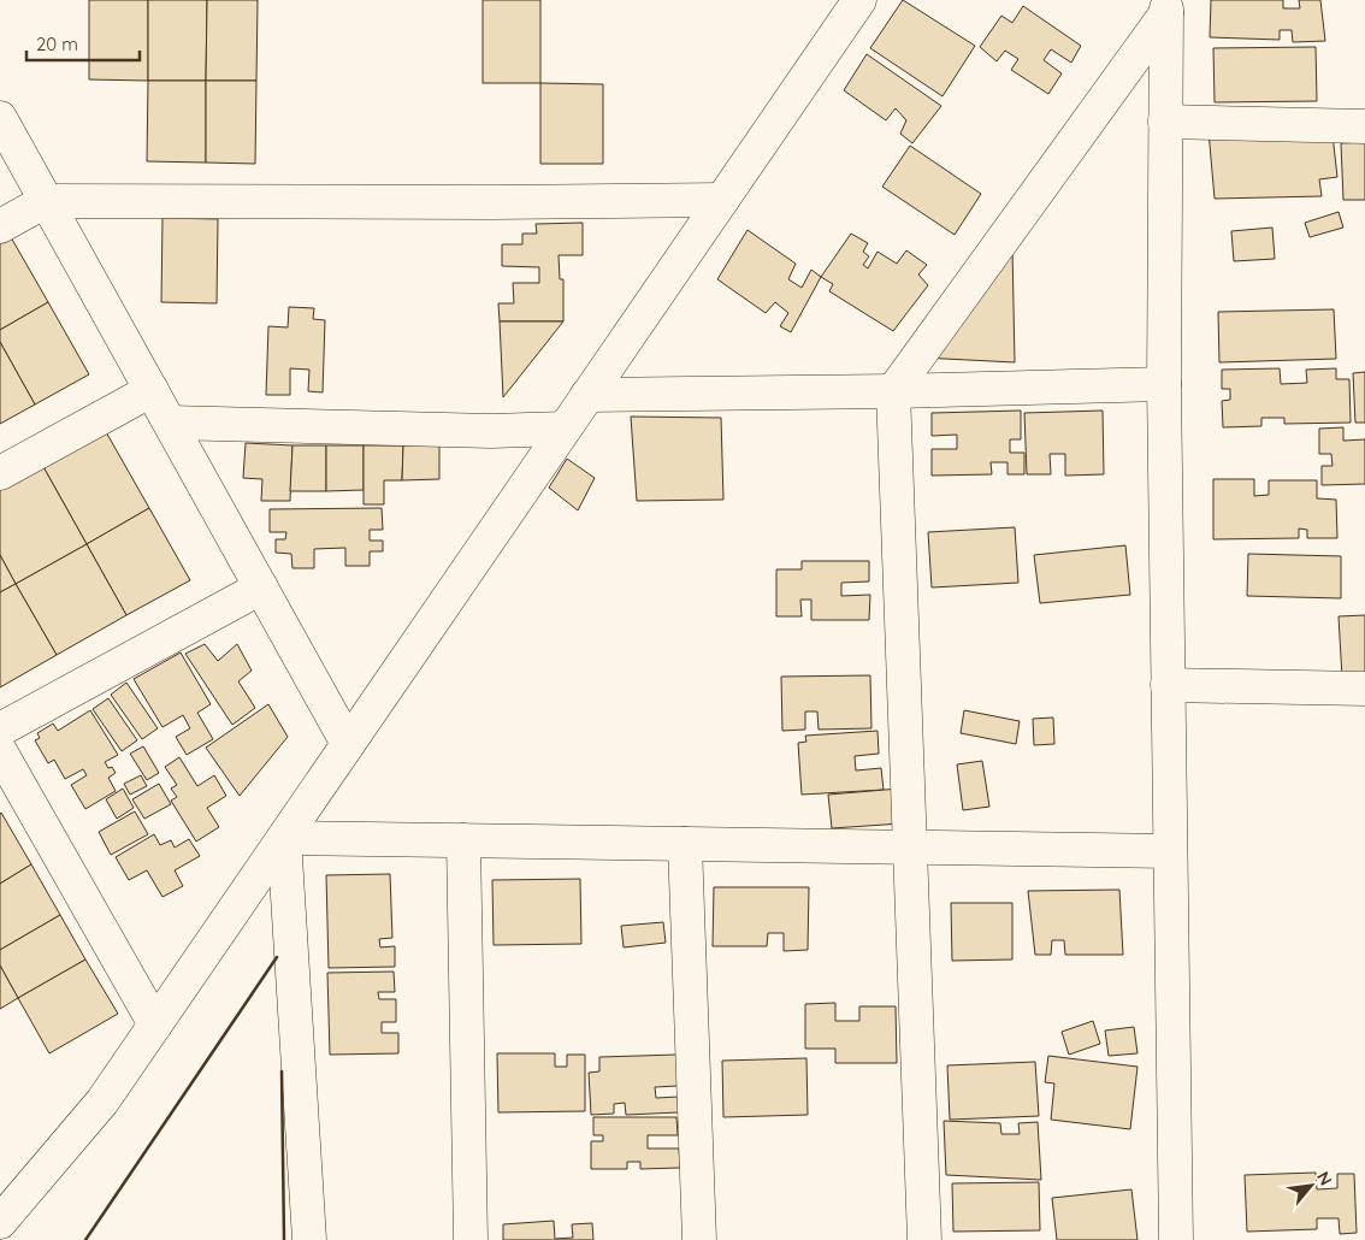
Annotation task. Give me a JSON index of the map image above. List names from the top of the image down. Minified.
{"scale_bar":"20 m","north":"top right"}
